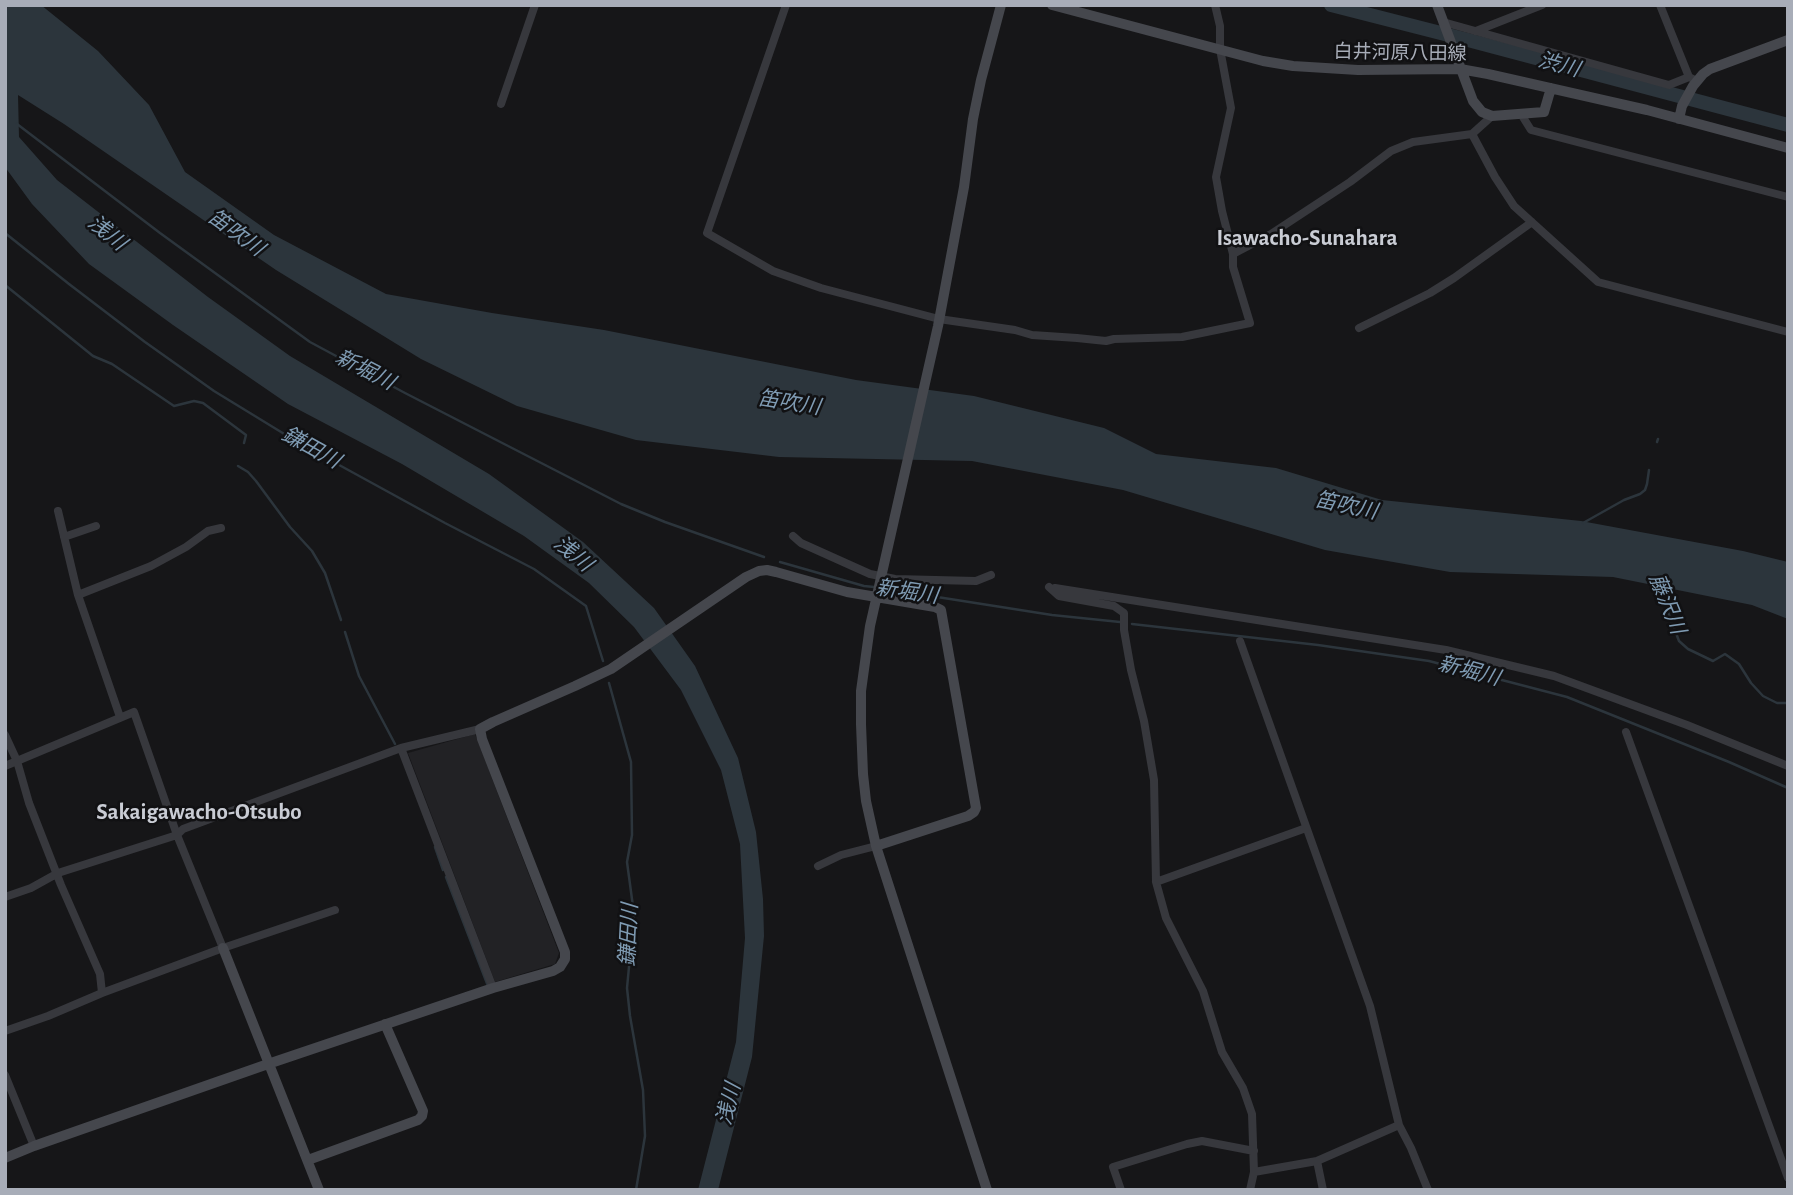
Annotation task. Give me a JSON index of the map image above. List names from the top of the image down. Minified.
{"streets":{"street":["白井河原八田線"]},"districts":["Isawacho-Sunahara","Sakaigawacho-Otsubo"],"water":["渋川","浅川","笛吹川","新堀川","鎌田川","藤沢川"]}
